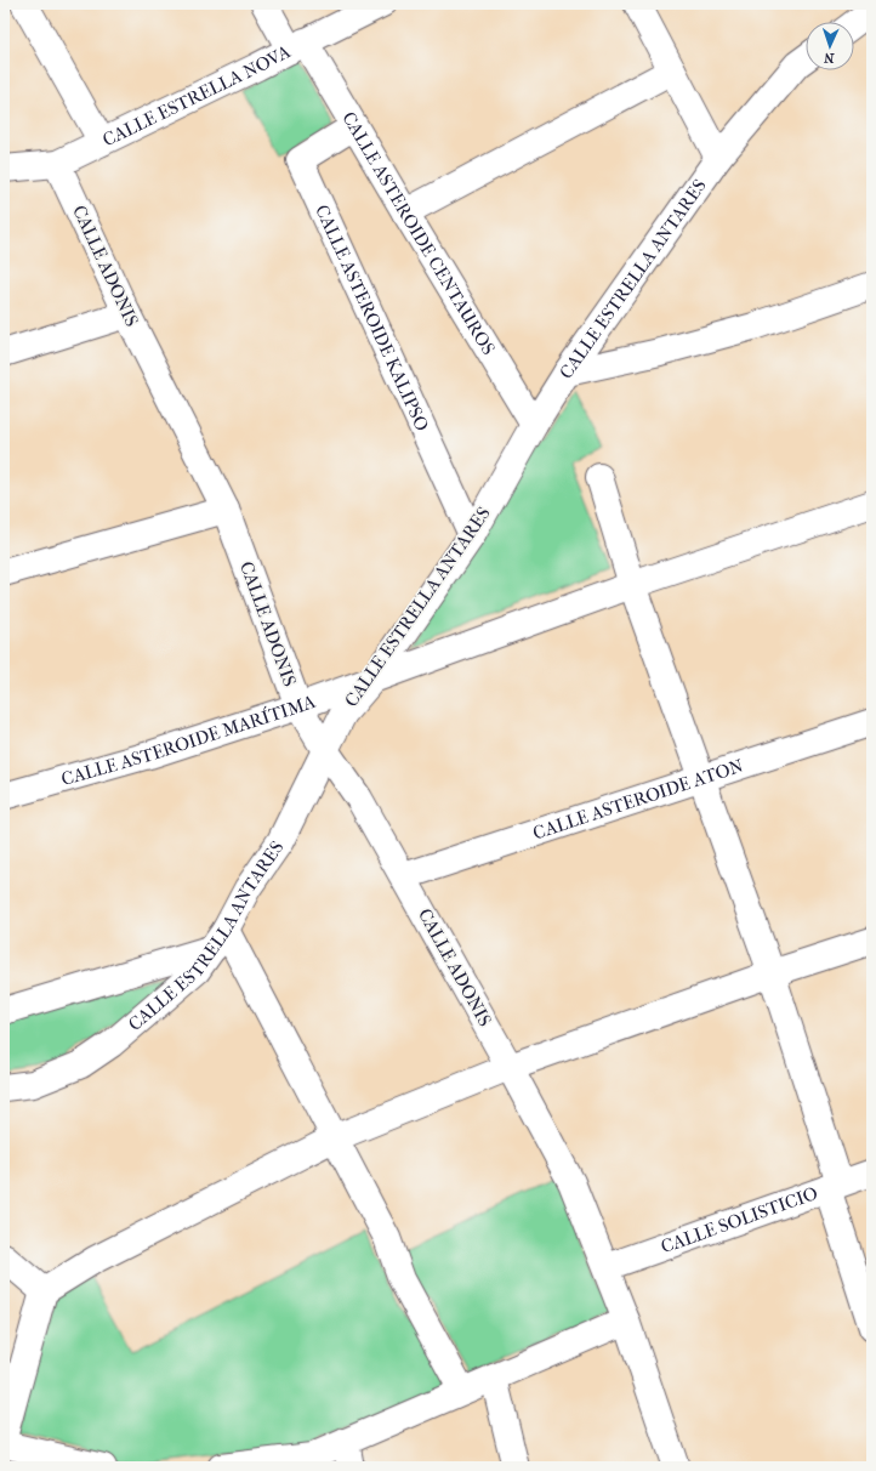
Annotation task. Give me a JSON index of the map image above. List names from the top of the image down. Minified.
{"streets":{"street":["CALLE ESTRELLA NOVA","CALLE ASTEROIDE CENTAUROS","CALLE ADONIS","CALLE ESTRELLA ANTARES","CALLE ASTEROIDE KALIPSO","CALLE ASTEROIDE MARÍTIMA","CALLE ASTEROIDE ATON","CALLE SOLISTICIO"]},"crossings":[["CALLE ESTRELLA NOVA","CALLE ASTEROIDE CENTAUROS"],["CALLE ESTRELLA NOVA","CALLE ADONIS"],["CALLE ASTEROIDE CENTAUROS","CALLE ESTRELLA ANTARES"],["CALLE ASTEROIDE CENTAUROS","CALLE ASTEROIDE KALIPSO"],["CALLE ADONIS","CALLE ESTRELLA ANTARES"],["CALLE ADONIS","CALLE ASTEROIDE MARÍTIMA"],["CALLE ADONIS","CALLE ASTEROIDE ATON"],["CALLE ADONIS","CALLE SOLISTICIO"],["CALLE ESTRELLA ANTARES","CALLE ASTEROIDE KALIPSO"],["CALLE ESTRELLA ANTARES","CALLE ASTEROIDE MARÍTIMA"]],"north":"bottom"}
